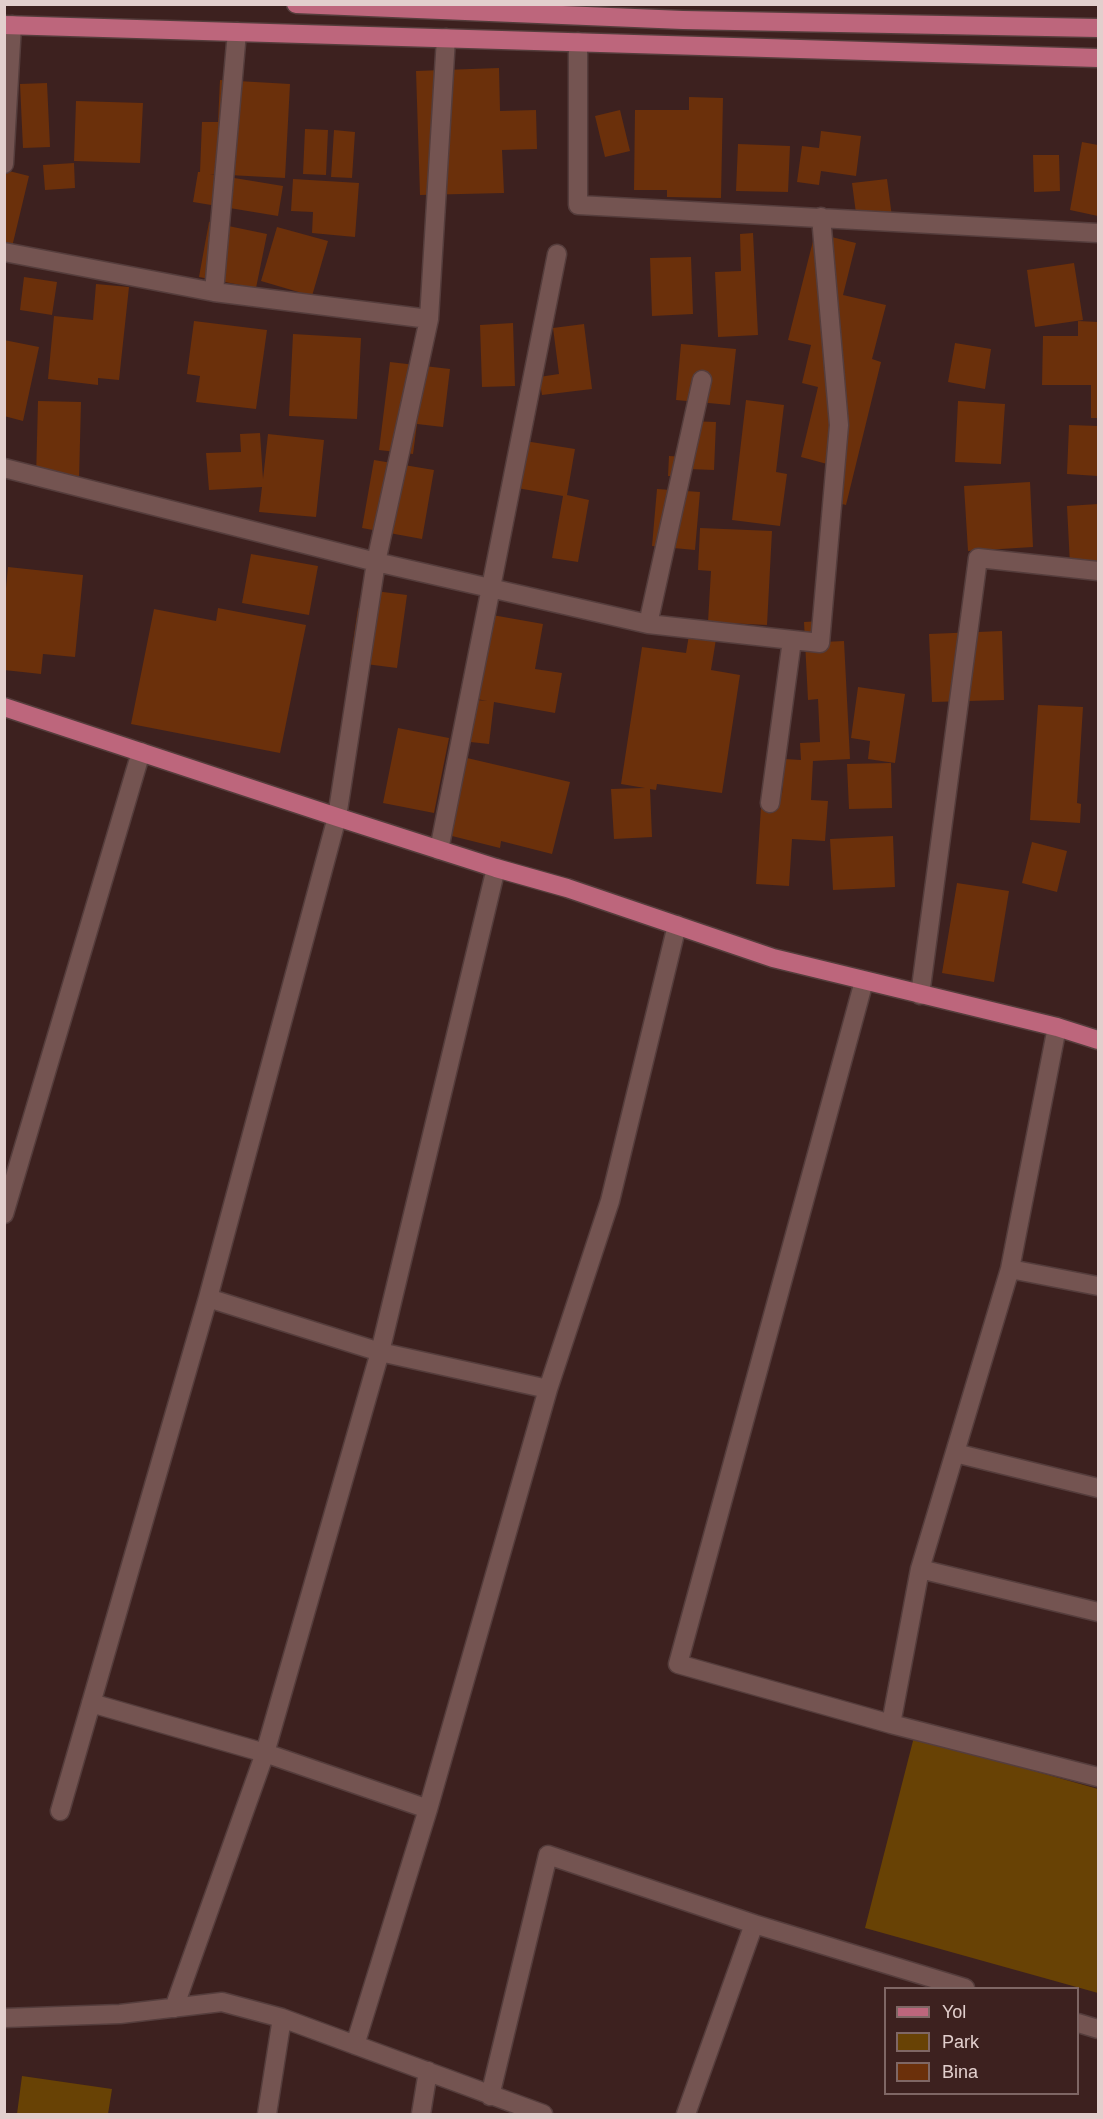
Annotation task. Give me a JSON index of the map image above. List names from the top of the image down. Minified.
{"legend":["Yol","Park","Bina"]}
